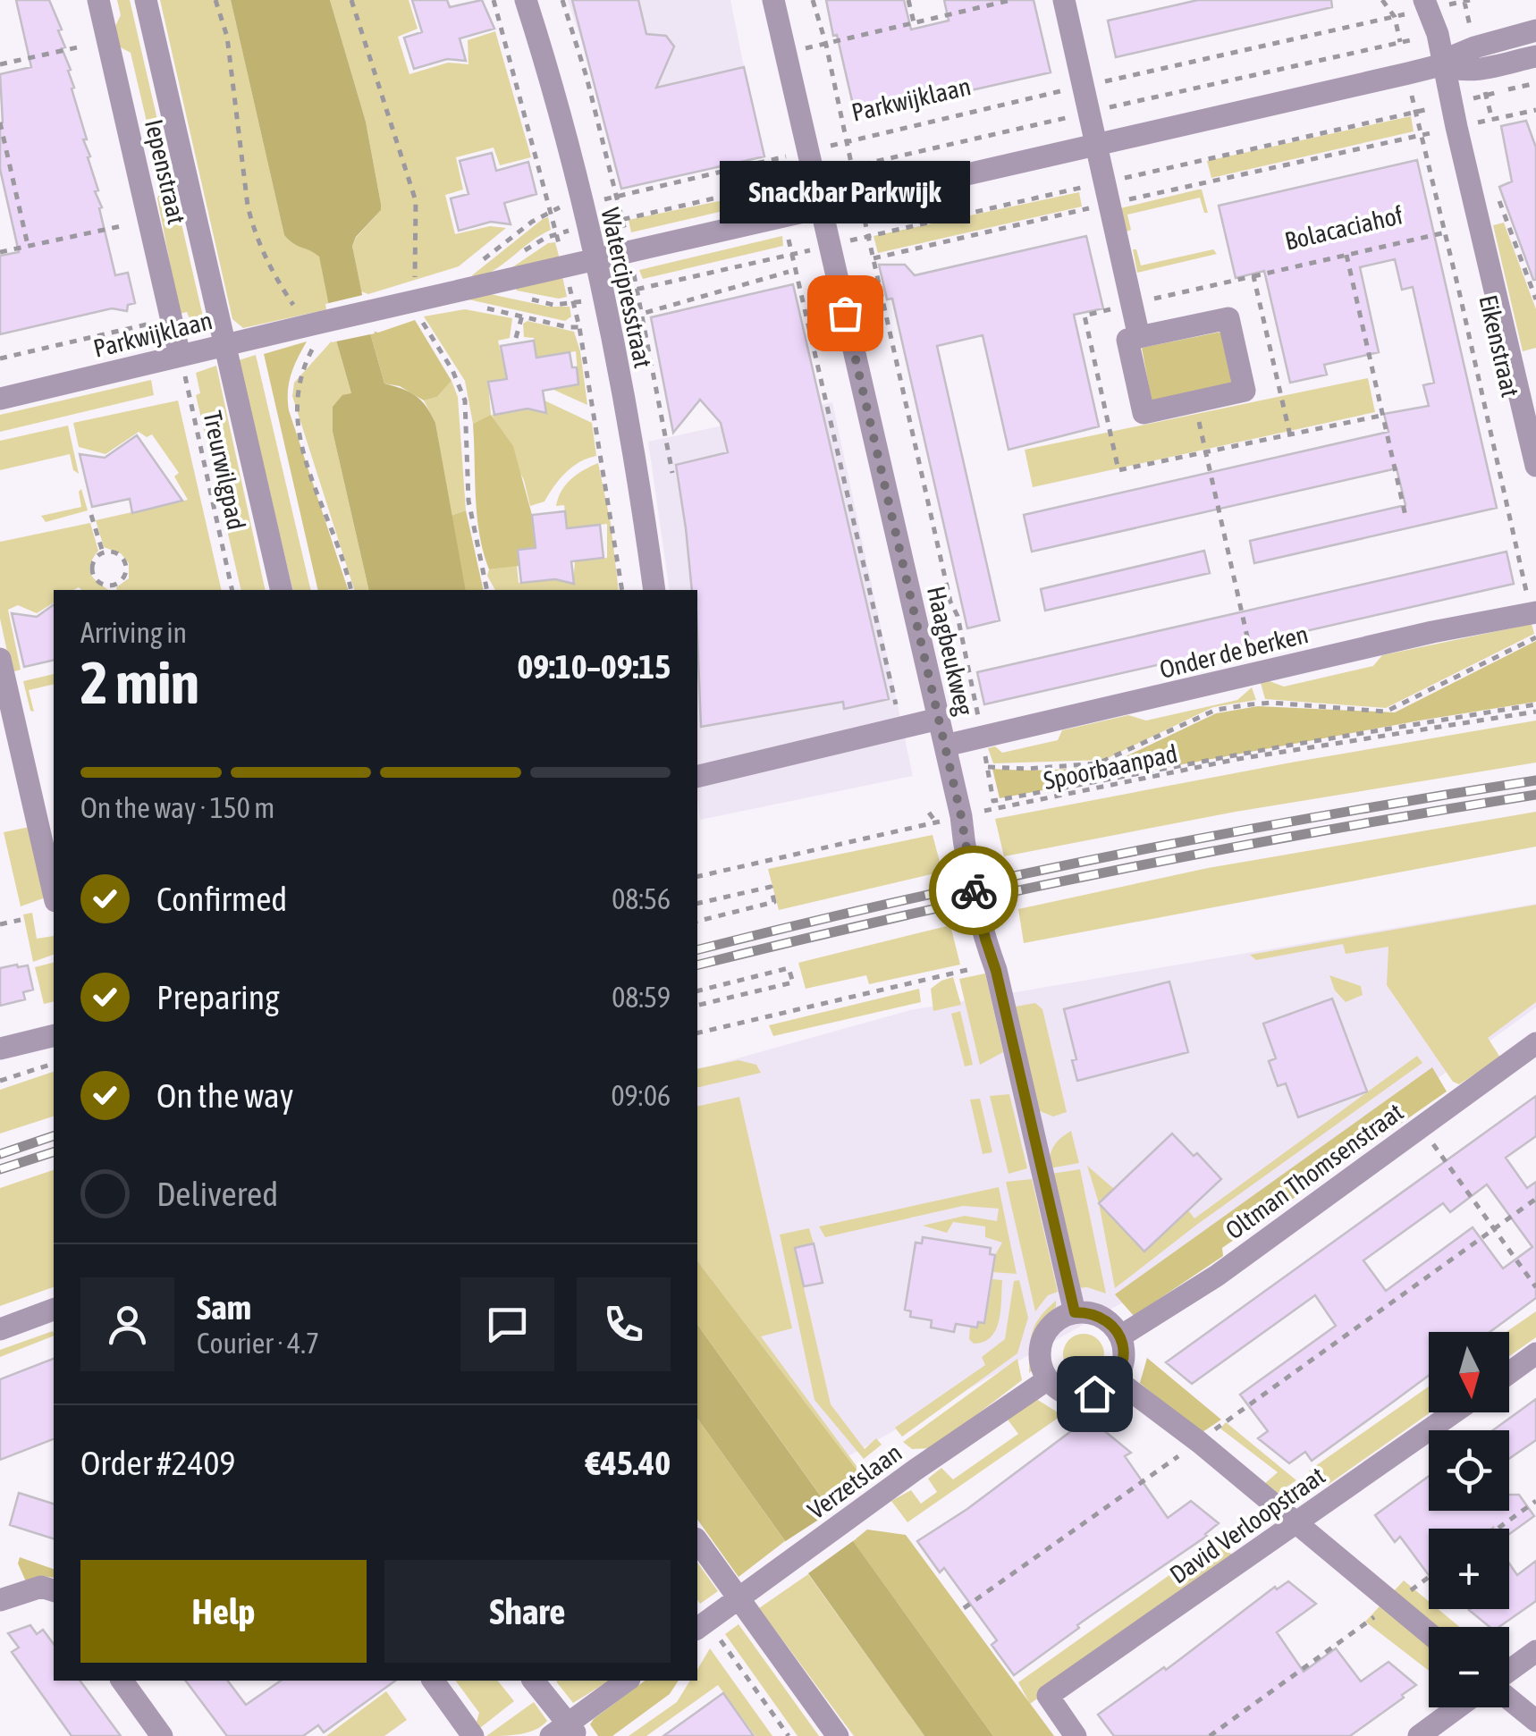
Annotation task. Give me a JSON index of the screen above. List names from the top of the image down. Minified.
{"streets":{"street":["Parkwijklaan","Iepenstraat","Watercipresstraat","Eikenstraat","Haagbeukweg","Onder de berken","Oltman Thomsenstraat","Verzetslaan","David Verloopstraat"],"path":["Bolacaciahof","Treurwilgpad","Spoorbaanpad"]},"crossings":[["Parkwijklaan","Iepenstraat"],["Parkwijklaan","Watercipresstraat"],["Parkwijklaan","Eikenstraat"],["Parkwijklaan","Treurwilgpad"],["Parkwijklaan","Haagbeukweg"],["Iepenstraat","Treurwilgpad"],["Bolacaciahof","Eikenstraat"],["Eikenstraat","Onder de berken"],["Haagbeukweg","Onder de berken"],["Haagbeukweg","Spoorbaanpad"],["Haagbeukweg","Oltman Thomsenstraat"],["Haagbeukweg","Verzetslaan"],["Oltman Thomsenstraat","Verzetslaan"]],"places":["Snackbar Parkwijk"],"north":"bottom","page":{"bubble":"Snackbar Parkwijk","heading":["2 min","Arriving in","09:10–09:15"],"panel":["Sam","Courier · 4.7","Order #2409","€45.40"],"bar":"On the way · 150 m","list":[["Confirmed","08:56"],["Preparing","08:59"],["On the way","09:06"],"Delivered"],"map_buttons":["+","−"],"buttons":["Help","Share"]}}
